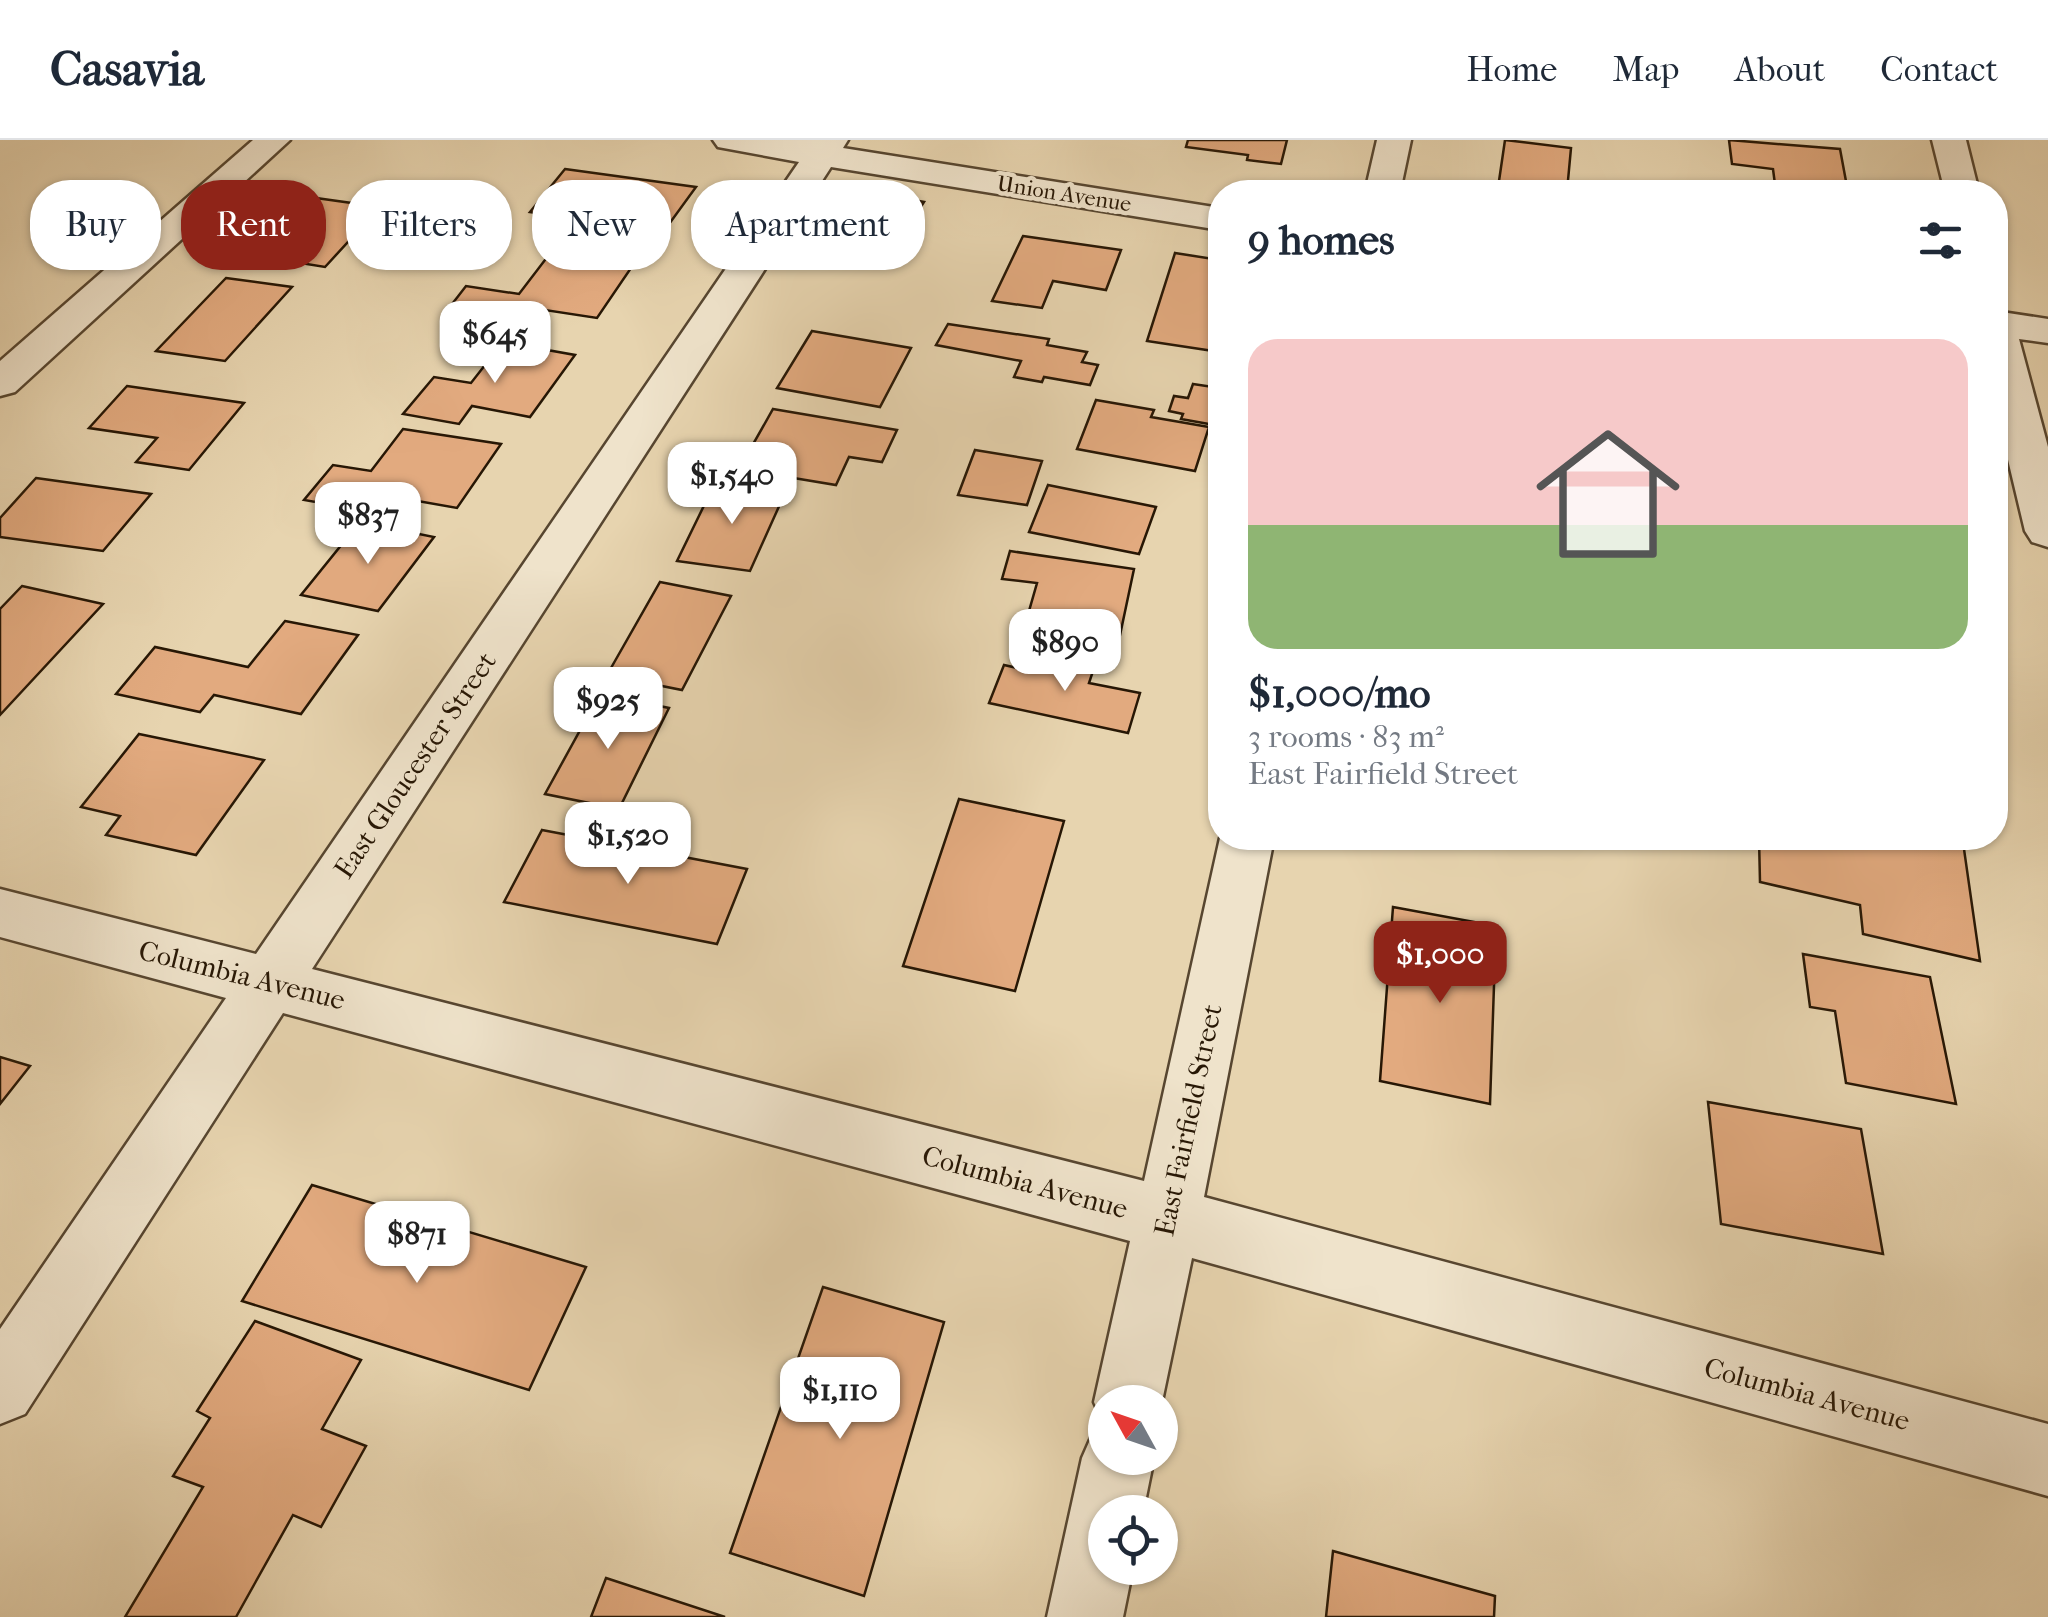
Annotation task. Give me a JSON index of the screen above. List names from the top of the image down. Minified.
{"streets":{"street":["Union Avenue","East Gloucester Street","Columbia Avenue","East Fairfield Street"]},"crossings":[["Union Avenue","East Gloucester Street"],["East Gloucester Street","Columbia Avenue"],["Columbia Avenue","East Fairfield Street"]],"north":"top left","page":{"header":"Casavia","nav":["Home","Map","About","Contact"],"chip":["Buy","Rent","Filters","New","Apartment"],"heading":"9 homes","list":[{"name":"$1,000/mo","note":"3 rooms · 83 m² · East Fairfield Street"}],"price":["$645","$1,540","$837","$890","$925","$1,520","$1,000","$871","$1,110"]}}
